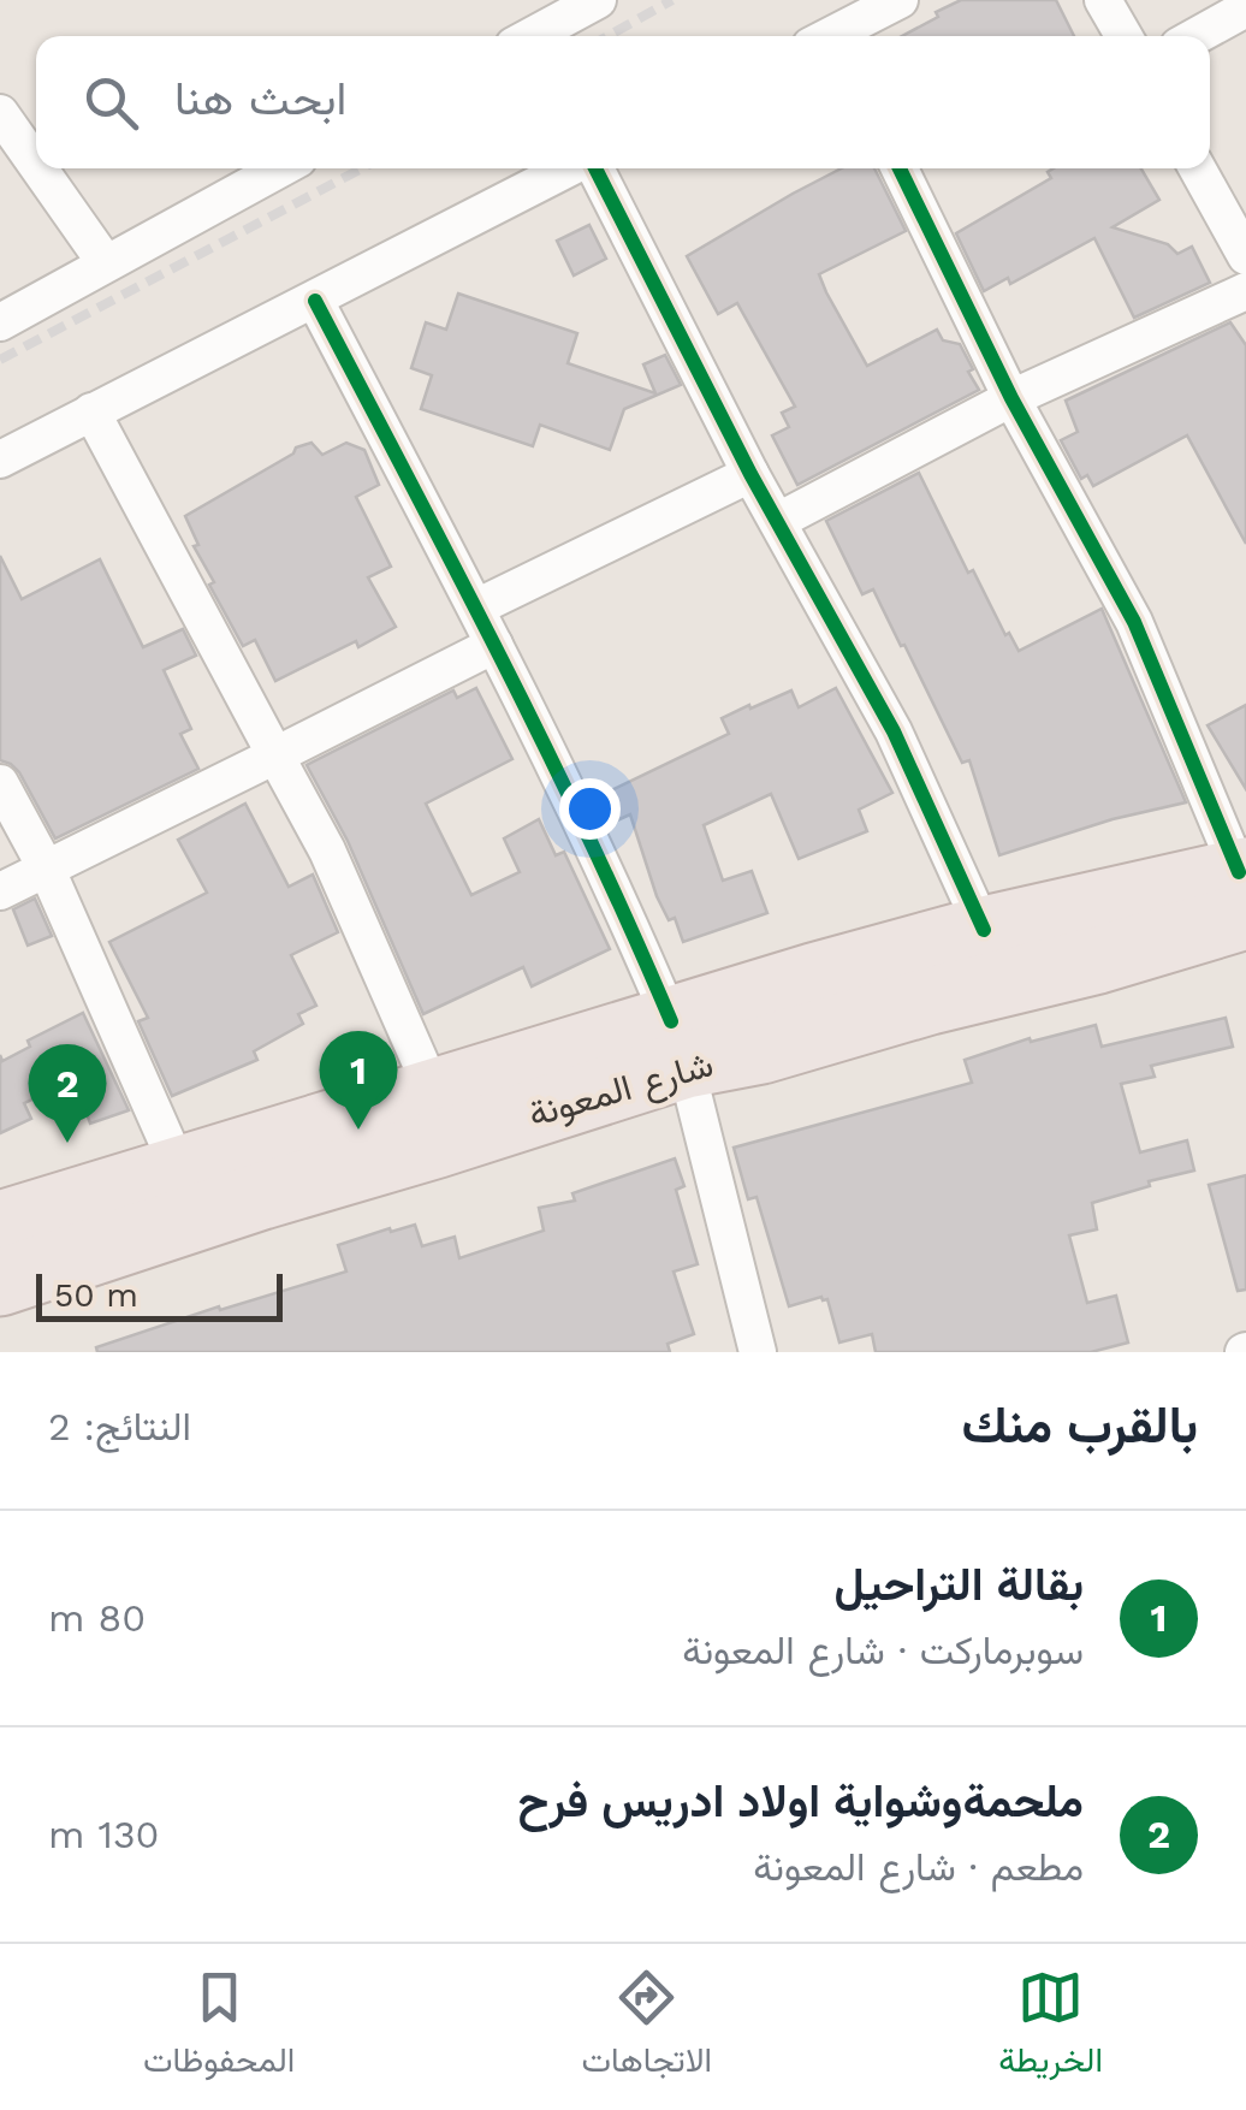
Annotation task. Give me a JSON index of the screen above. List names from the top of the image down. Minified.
{"streets":{"highway":["شارع المعونة"]},"scale_bar":"50 m","page":{"search":"ابحث هنا","pins":["1","2"],"scale":"50 m","heading":["بالقرب منك","النتائج: 2"],"list":[{"mark":"1","name":"بقالة التراحيل","note":"سوبرماركت · شارع المعونة","value":"80 m"},{"mark":"2","name":"ملحمةوشواية اولاد ادريس فرح","note":"مطعم · شارع المعونة","value":"130 m"}],"nav":["الخريطة","الاتجاهات","المحفوظات"]}}
